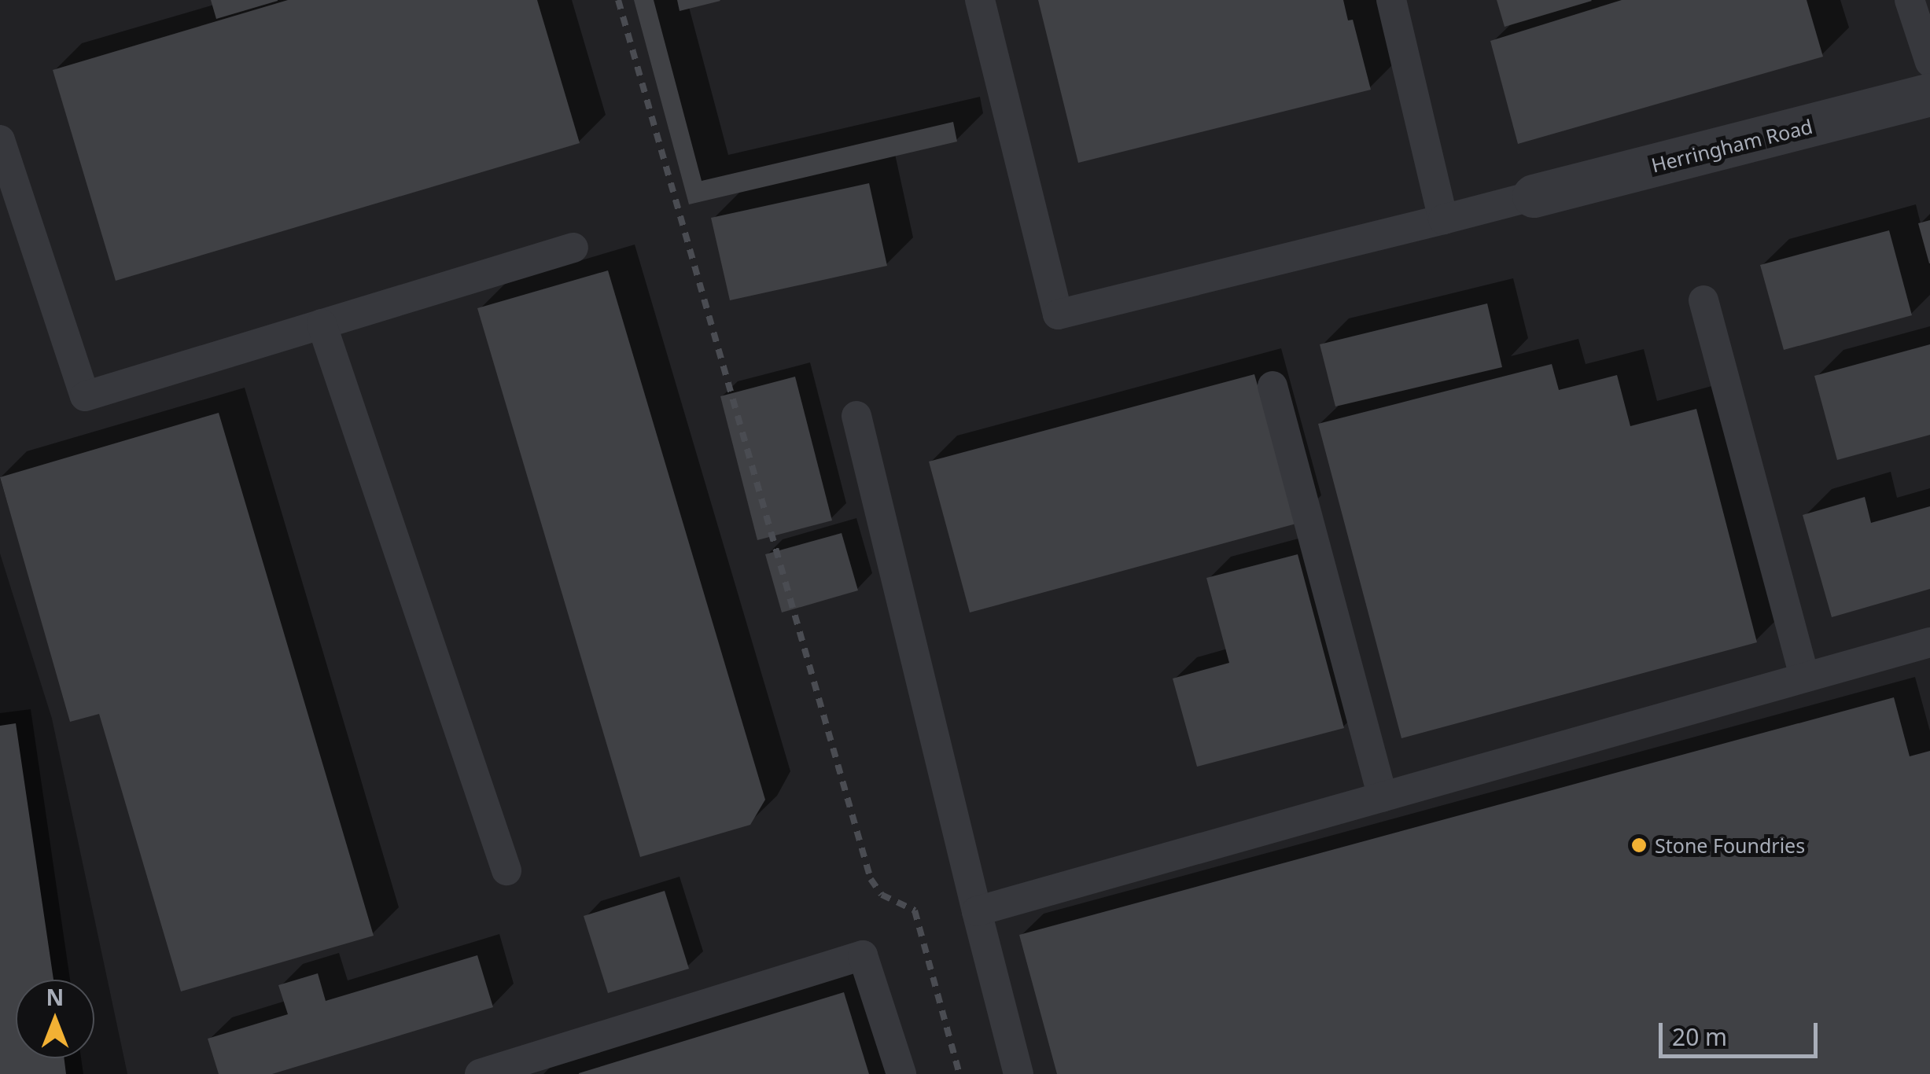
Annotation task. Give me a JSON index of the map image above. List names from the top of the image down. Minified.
{"streets":{"street":["Herringham Road"]},"places":["Stone Foundries"],"scale_bar":"20 m","north":"top"}
